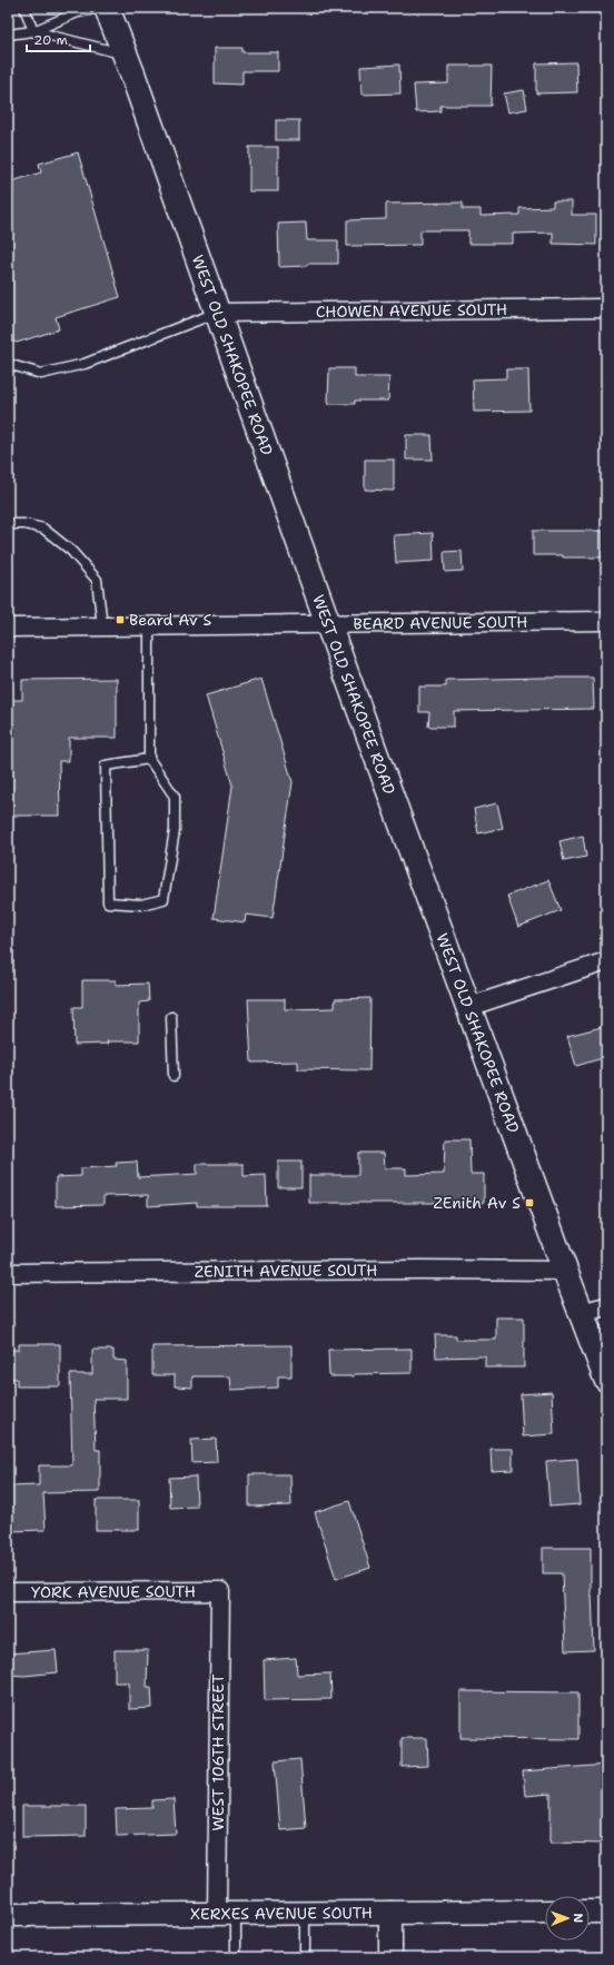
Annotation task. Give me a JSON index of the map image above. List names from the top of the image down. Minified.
{"streets":{"main road":["WEST OLD SHAKOPEE ROAD"],"street":["CHOWEN AVENUE SOUTH","BEARD AVENUE SOUTH","ZENITH AVENUE SOUTH","YORK AVENUE SOUTH","WEST 106TH STREET","XERXES AVENUE SOUTH"]},"crossings":[["CHOWEN AVENUE SOUTH","WEST OLD SHAKOPEE ROAD"],["WEST OLD SHAKOPEE ROAD","BEARD AVENUE SOUTH"],["WEST OLD SHAKOPEE ROAD","ZENITH AVENUE SOUTH"],["YORK AVENUE SOUTH","WEST 106TH STREET"],["WEST 106TH STREET","XERXES AVENUE SOUTH"]],"places":{"transit":["Beard Av S","ZEnith Av S"]},"scale_bar":"20 m","north":"right"}
